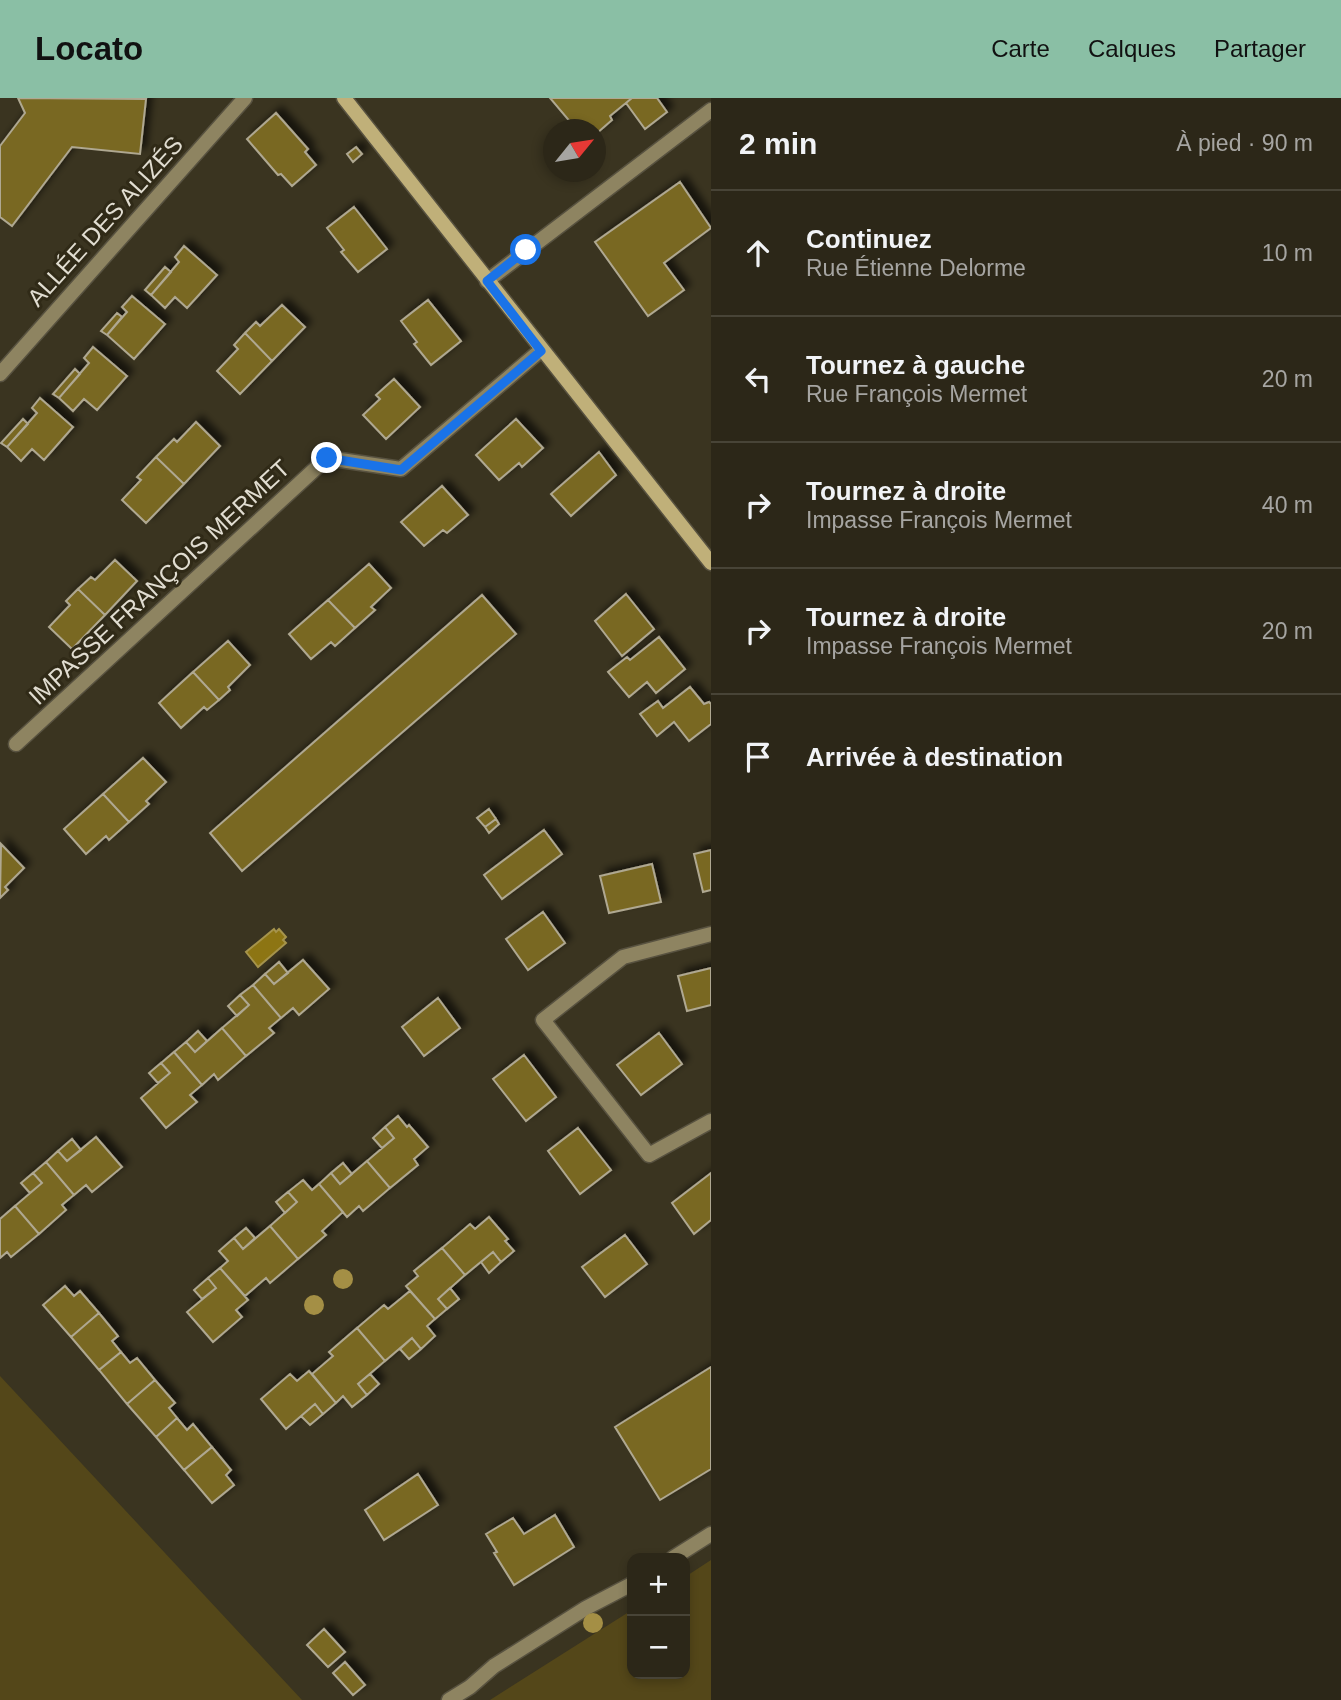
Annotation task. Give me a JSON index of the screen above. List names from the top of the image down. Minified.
{"streets":{"street":["ALLÉE DES ALIZÉS","IMPASSE FRANÇOIS MERMET"]},"north":"top right","page":{"header":"Locato","nav":["Carte","Calques","Partager"],"heading":["2 min","À pied · 90 m"],"list":[["Continuez","Rue Étienne Delorme","10 m"],["Tournez à gauche","Rue François Mermet","20 m"],["Tournez à droite","Impasse François Mermet","40 m"],["Tournez à droite","Impasse François Mermet","20 m"],"Arrivée à destination"],"map_buttons":["+","−"]}}
